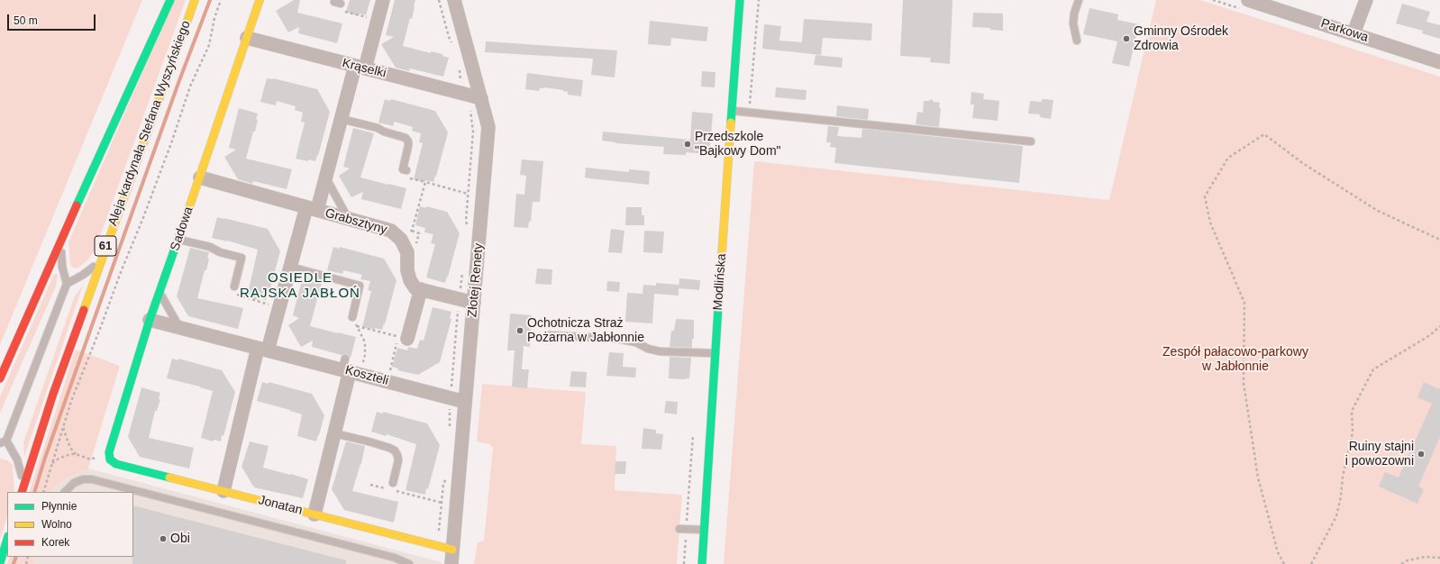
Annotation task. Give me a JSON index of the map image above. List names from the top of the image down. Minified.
{"streets":{"main road":["Aleja kardynała Stefana Wyszyńskiego","Sadowa","61","Modlińska","Jonatan"],"street":["Parkowa","Krąselki","Grabsztyny","Złotej Renety","Koszteli"]},"crossings":[["Krąselki","Sadowa"],["Krąselki","Złotej Renety"],["Grabsztyny","Sadowa"],["Sadowa","Koszteli"],["Sadowa","Jonatan"],["Złotej Renety","Koszteli"],["Złotej Renety","Jonatan"]],"districts":["OSIEDLE RAJSKA JABŁOŃ"],"parks":["Zespół pałacowo-parkowy w Jabłonnie"],"places":["Gminny Ośrodek Zdrowia","Przedszkole \"Bajkowy Dom\"","Ochotnicza Straż Pożarna w Jabłonnie","Ruiny stajni i powozowni","Obi"],"legend":["Płynnie","Wolno","Korek"],"scale_bar":"50 m"}
